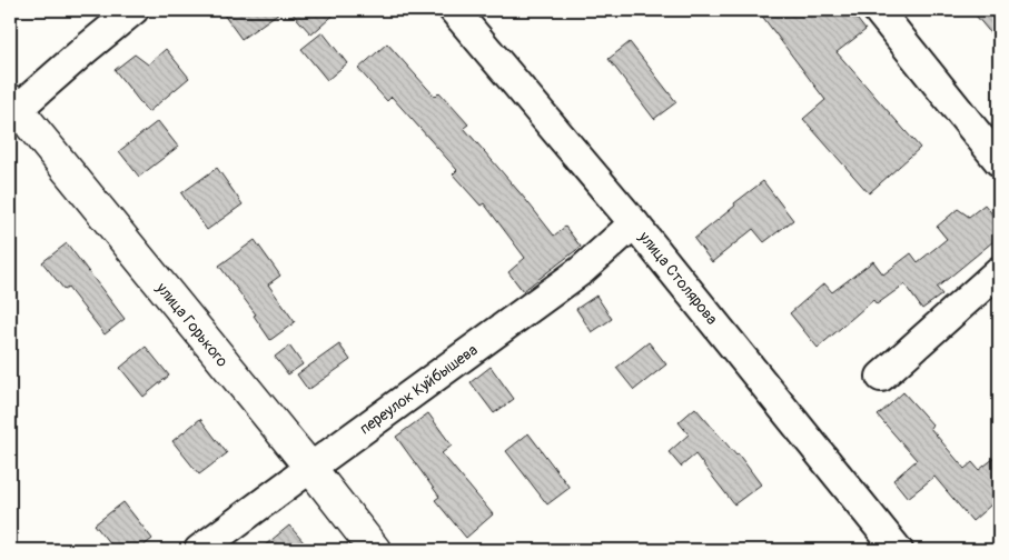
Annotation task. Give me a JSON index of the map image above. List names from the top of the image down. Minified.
{"streets":{"main road":["улица Горького"],"street":["улица Столярова","переулок Куйбышева"]},"crossings":[["улица Столярова","переулок Куйбышева"],["улица Горького","переулок Куйбышева"]]}
